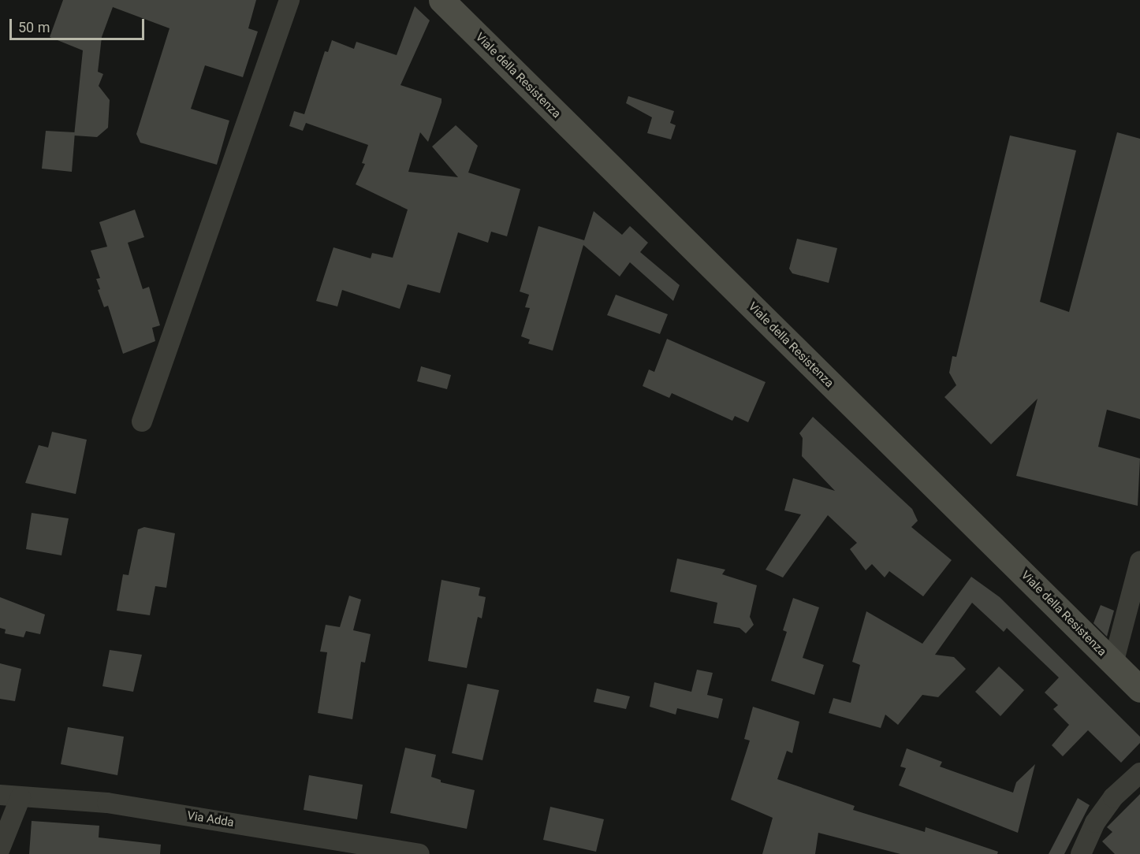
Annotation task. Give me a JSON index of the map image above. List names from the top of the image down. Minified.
{"streets":{"main road":["Viale della Resistenza"],"street":["Via Adda"]},"scale_bar":"50 m"}
